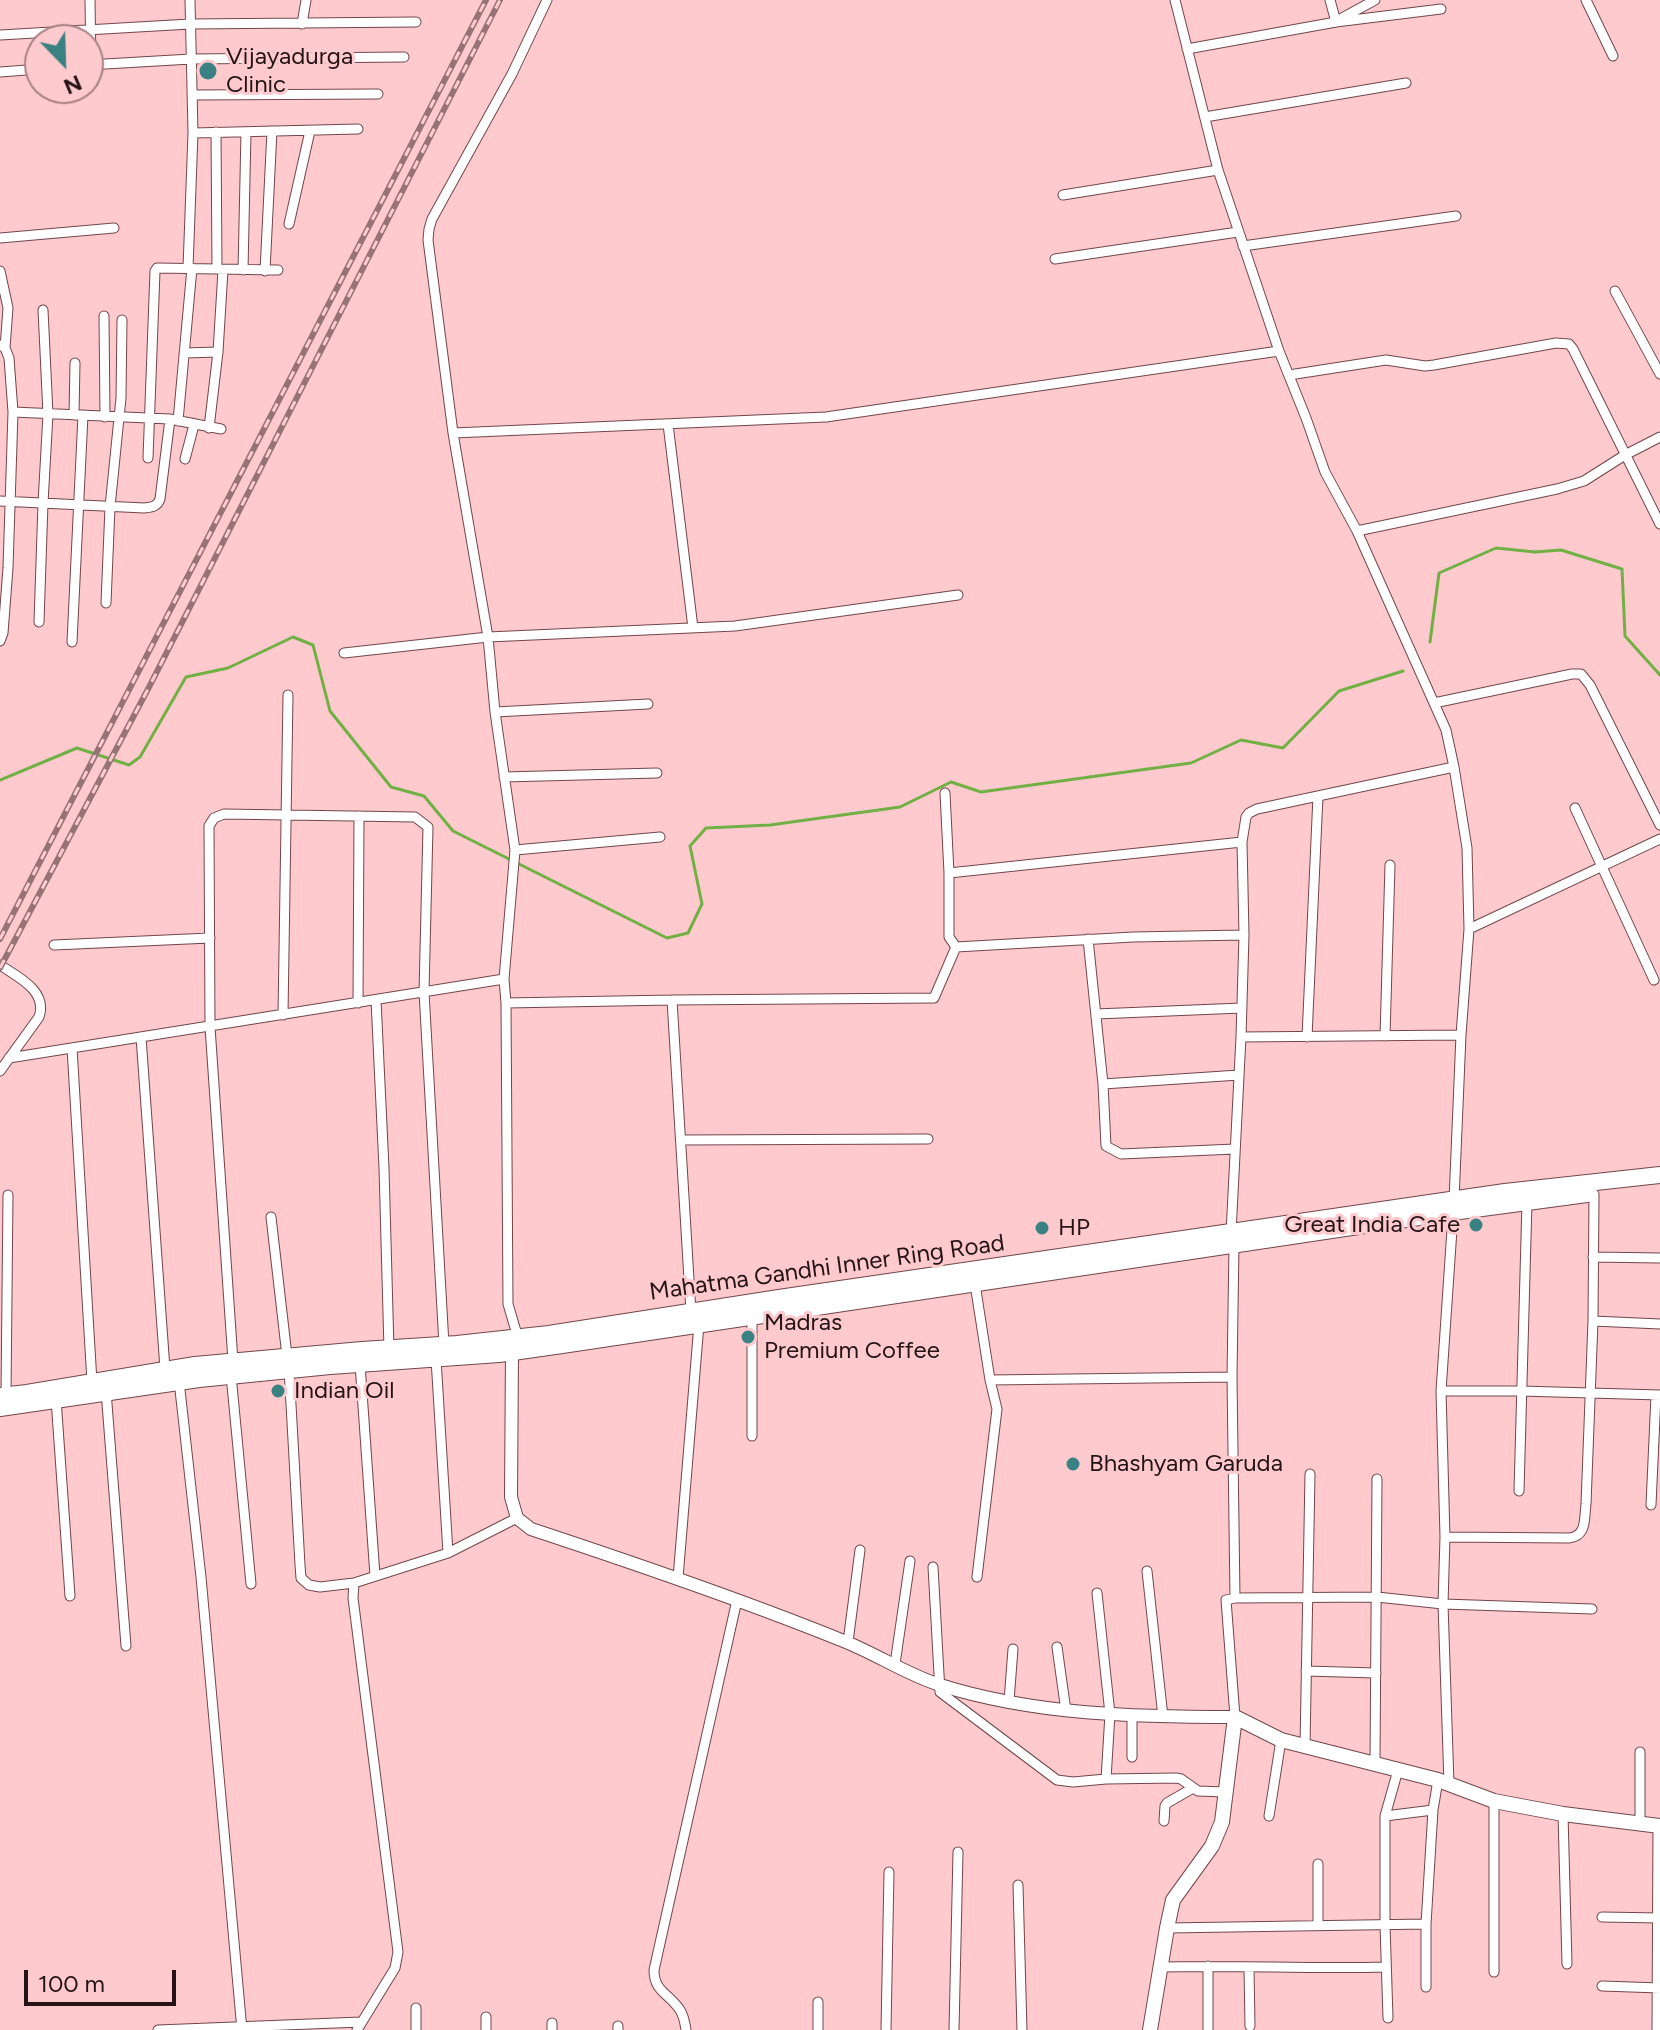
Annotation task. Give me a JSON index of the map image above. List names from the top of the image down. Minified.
{"streets":{"main road":["Mahatma Gandhi Inner Ring Road"]},"places":["Vijayadurga Clinic","Great India Cafe","HP","Madras Premium Coffee","Indian Oil","Bhashyam Garuda"],"scale_bar":"100 m","north":"bottom right"}
